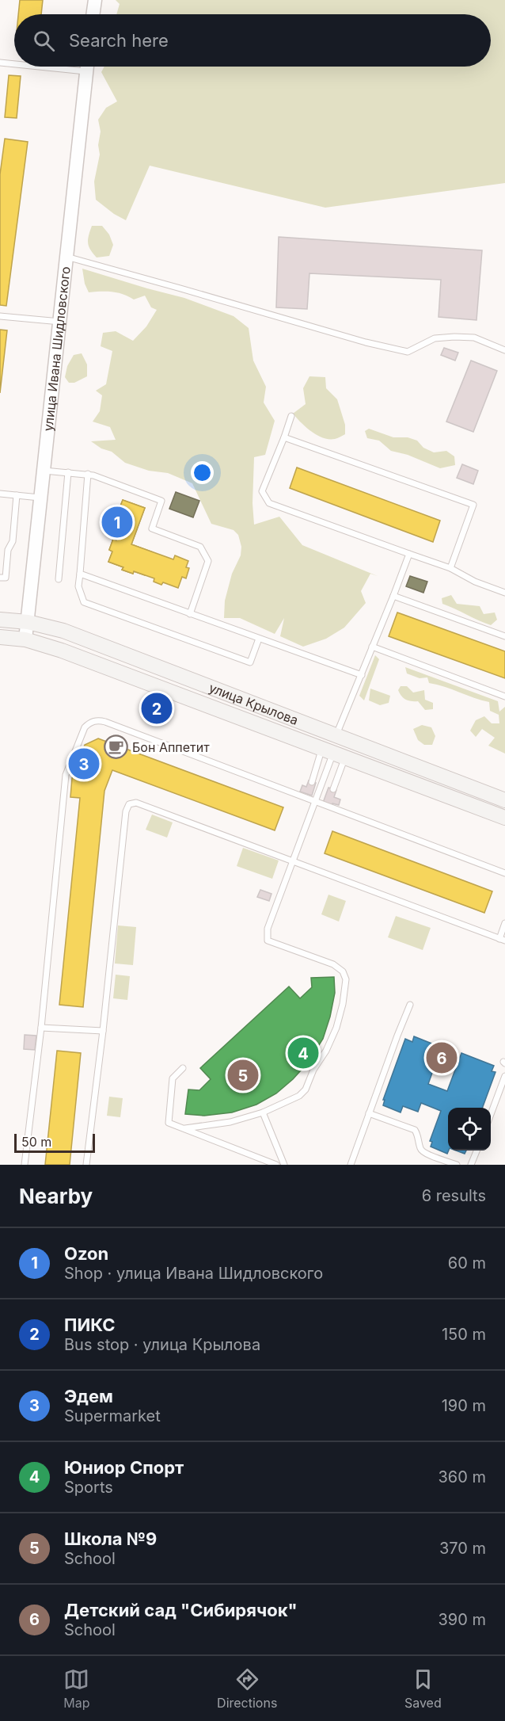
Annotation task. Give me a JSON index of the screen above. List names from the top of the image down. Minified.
{"streets":{"main road":["улица Крылова"],"street":["улица Ивана Шидловского"]},"crossings":[["улица Ивана Шидловского","улица Крылова"]],"places":{"cafe":["Бон Аппетит"]},"scale_bar":"50 m","page":{"search":"Search here","pins":["1","2","3","4","6","5"],"scale":"50 m","heading":["Nearby","6 results"],"list":[{"mark":"1","name":"Ozon","note":"Shop · улица Ивана Шидловского","value":"60 m"},{"mark":"2","name":"ПИКС","note":"Bus stop · улица Крылова","value":"150 m"},{"mark":"3","name":"Эдем","note":"Supermarket","value":"190 m"},{"mark":"4","name":"Юниор Спорт","note":"Sports","value":"360 m"},{"mark":"5","name":"Школа №9","note":"School","value":"370 m"},{"mark":"6","name":"Детский сад \"Сибирячок\"","note":"School","value":"390 m"}],"nav":["Map","Directions","Saved"]}}
